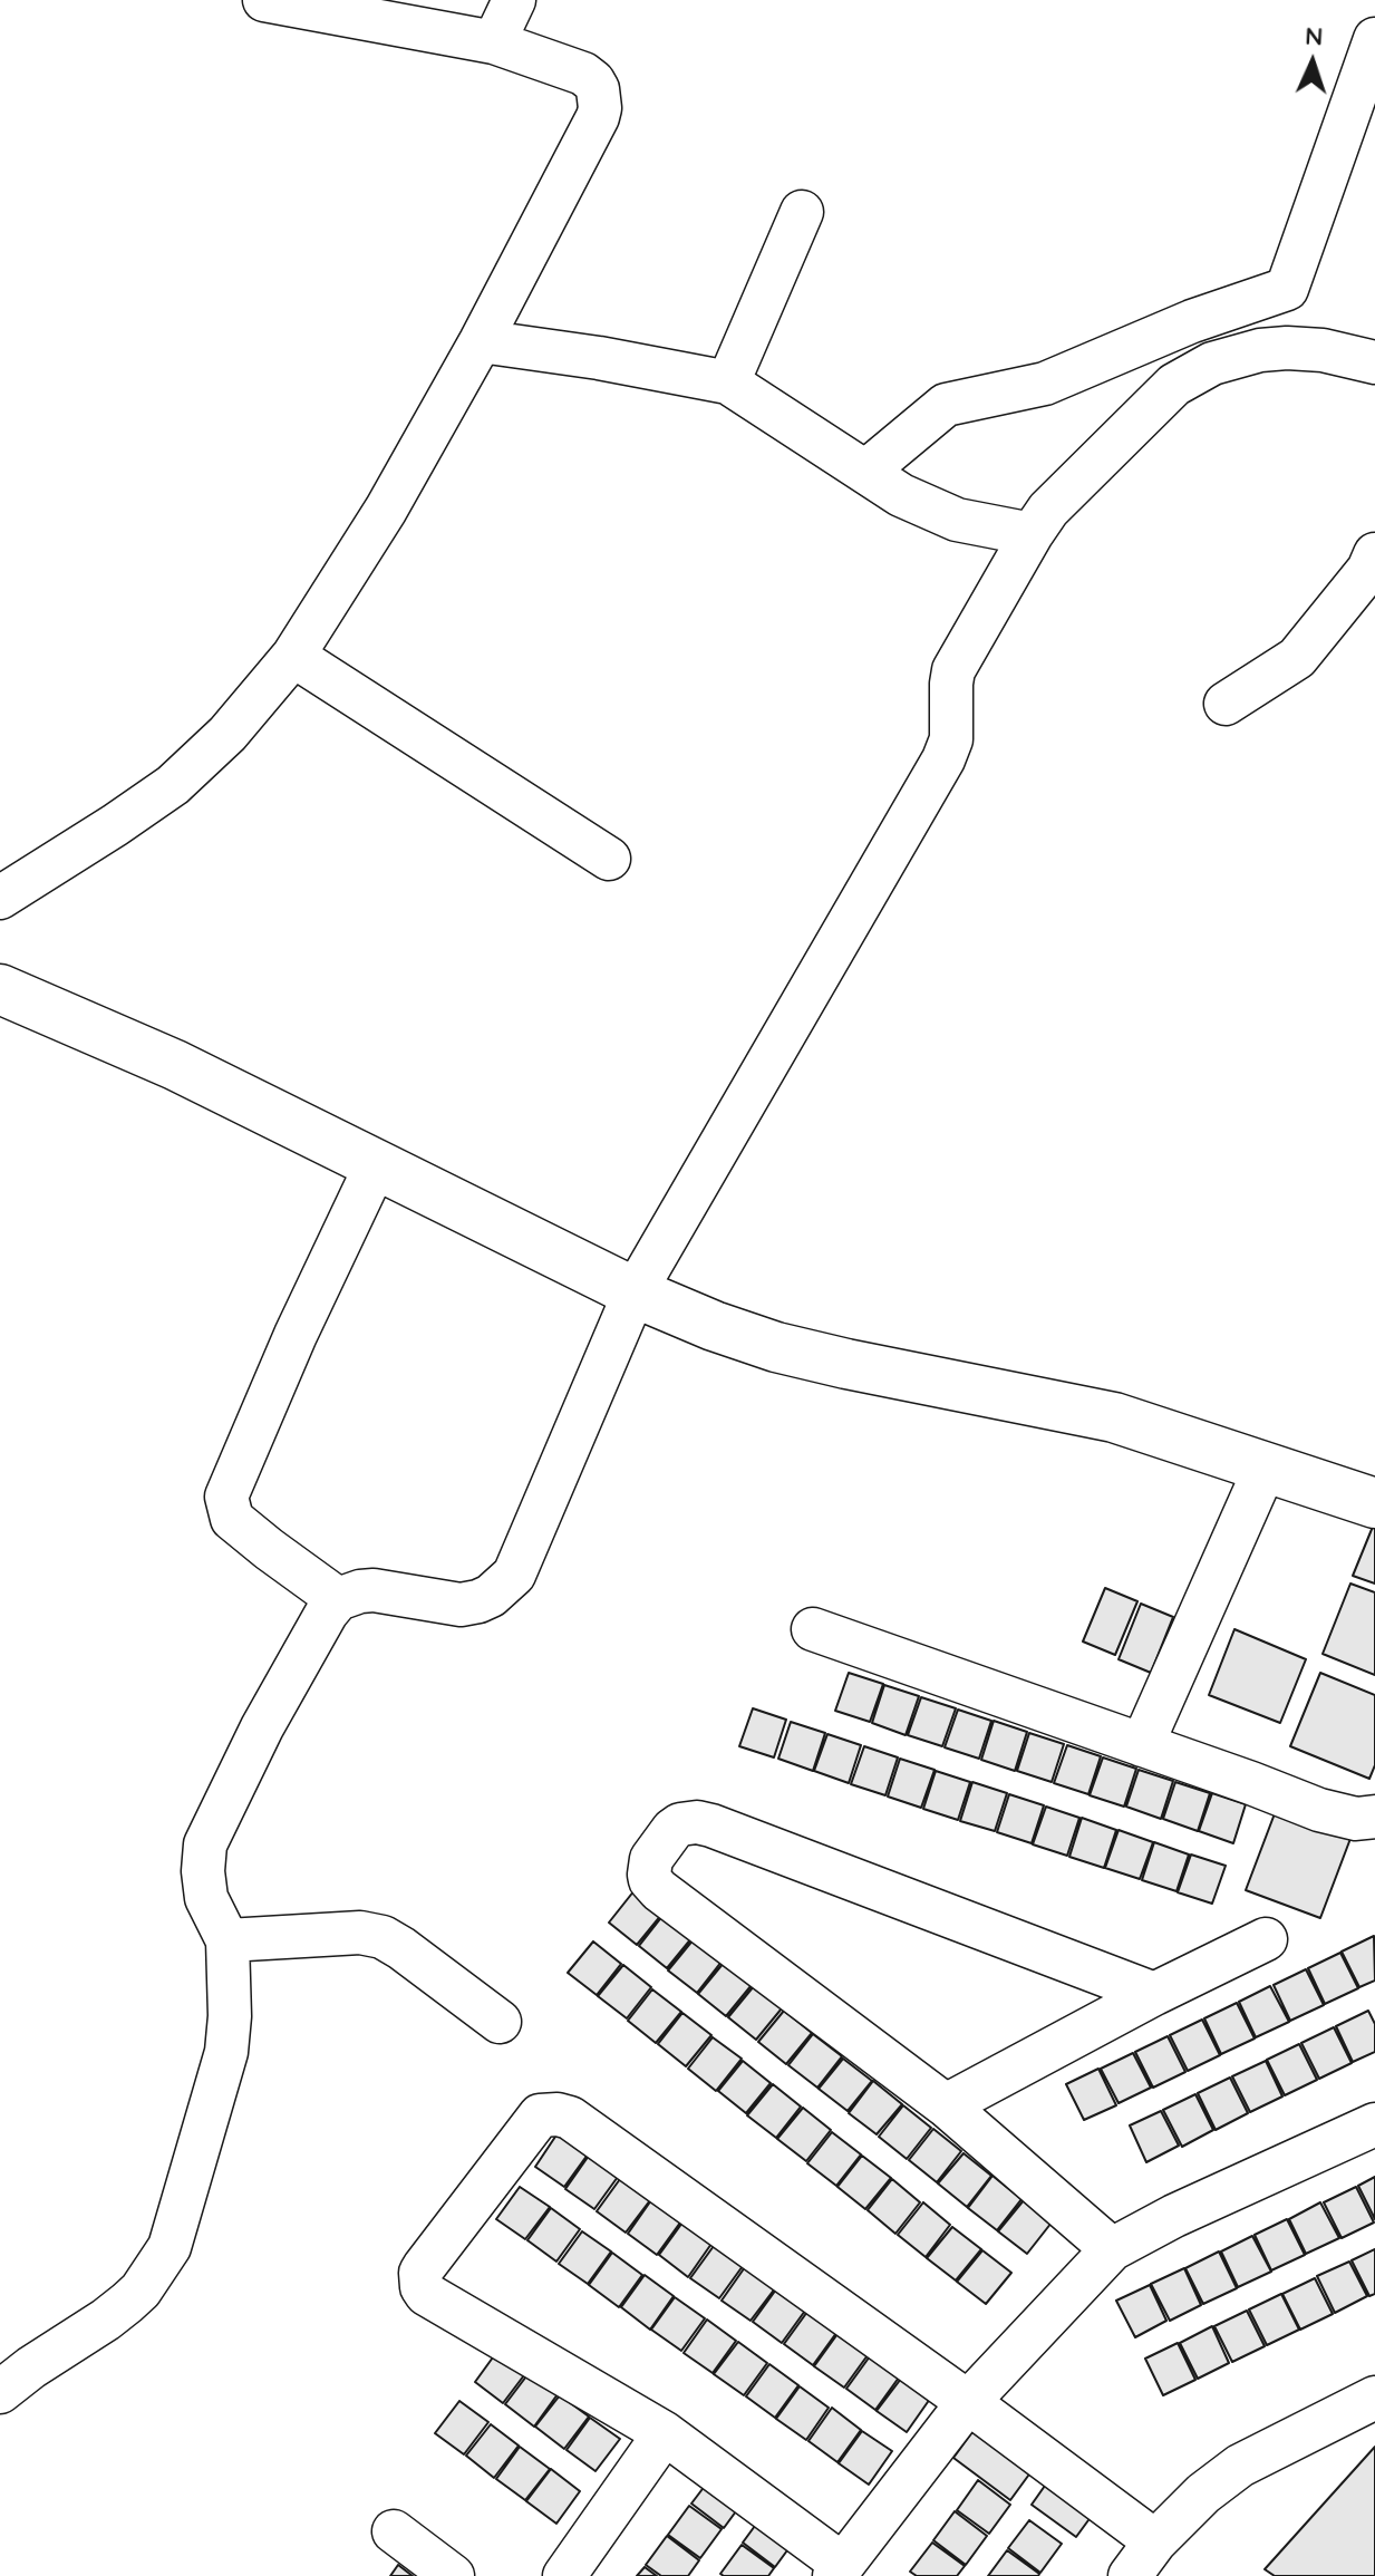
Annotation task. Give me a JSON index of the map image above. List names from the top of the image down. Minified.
{"north":"top"}
